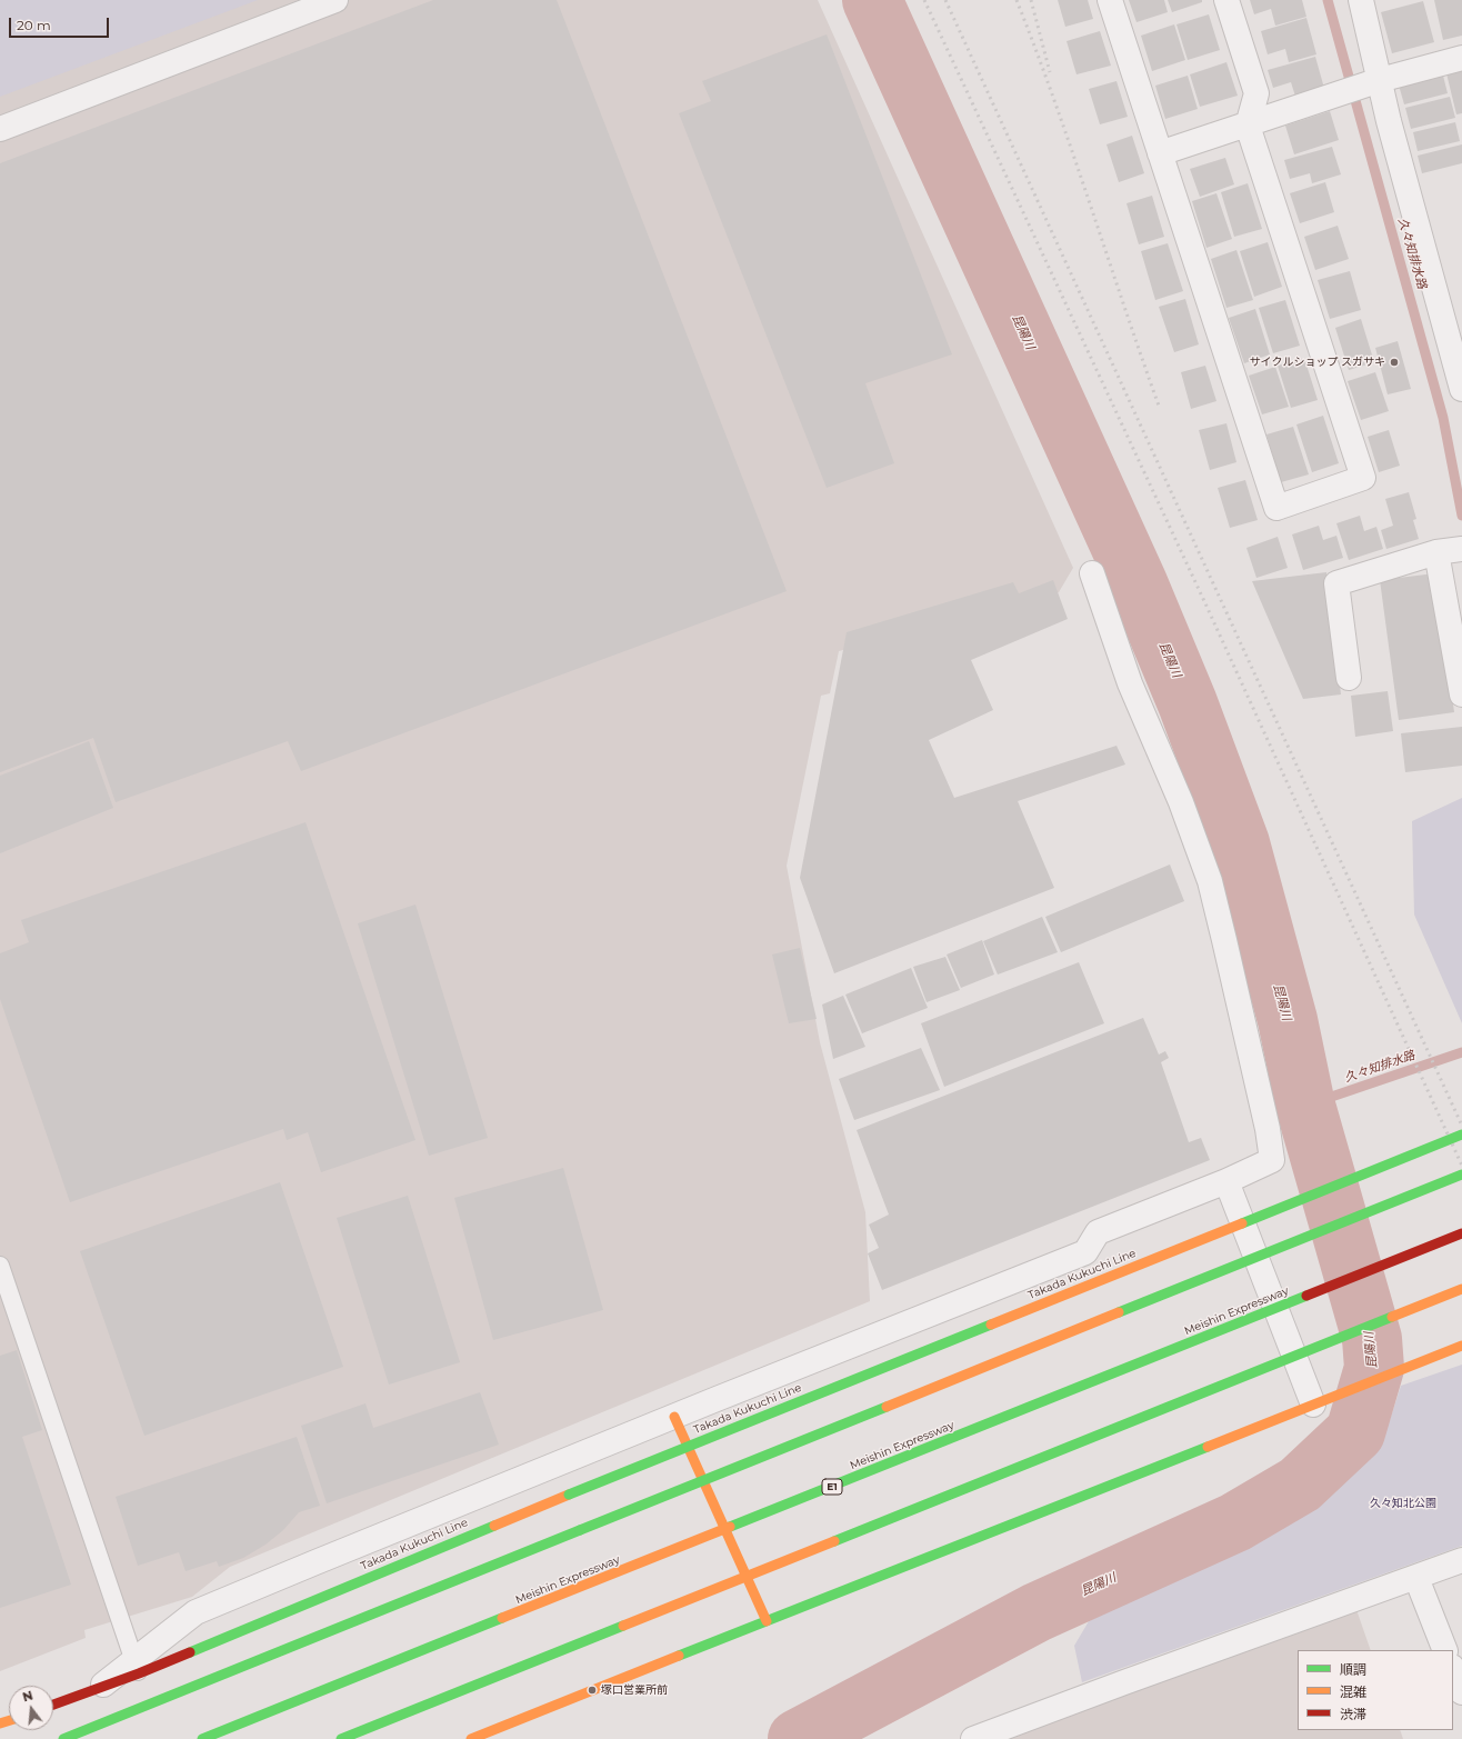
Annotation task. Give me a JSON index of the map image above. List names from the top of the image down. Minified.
{"streets":{"main road":["Takada Kukuchi Line","Meishin Expressway","E1"]},"water":["久々知排水路","昆陽川"],"parks":["久々知北公園"],"places":["サイクルショップ スガサキ","塚口営業所前"],"legend":["順調","混雑","渋滞"],"scale_bar":"20 m","north":"top"}
